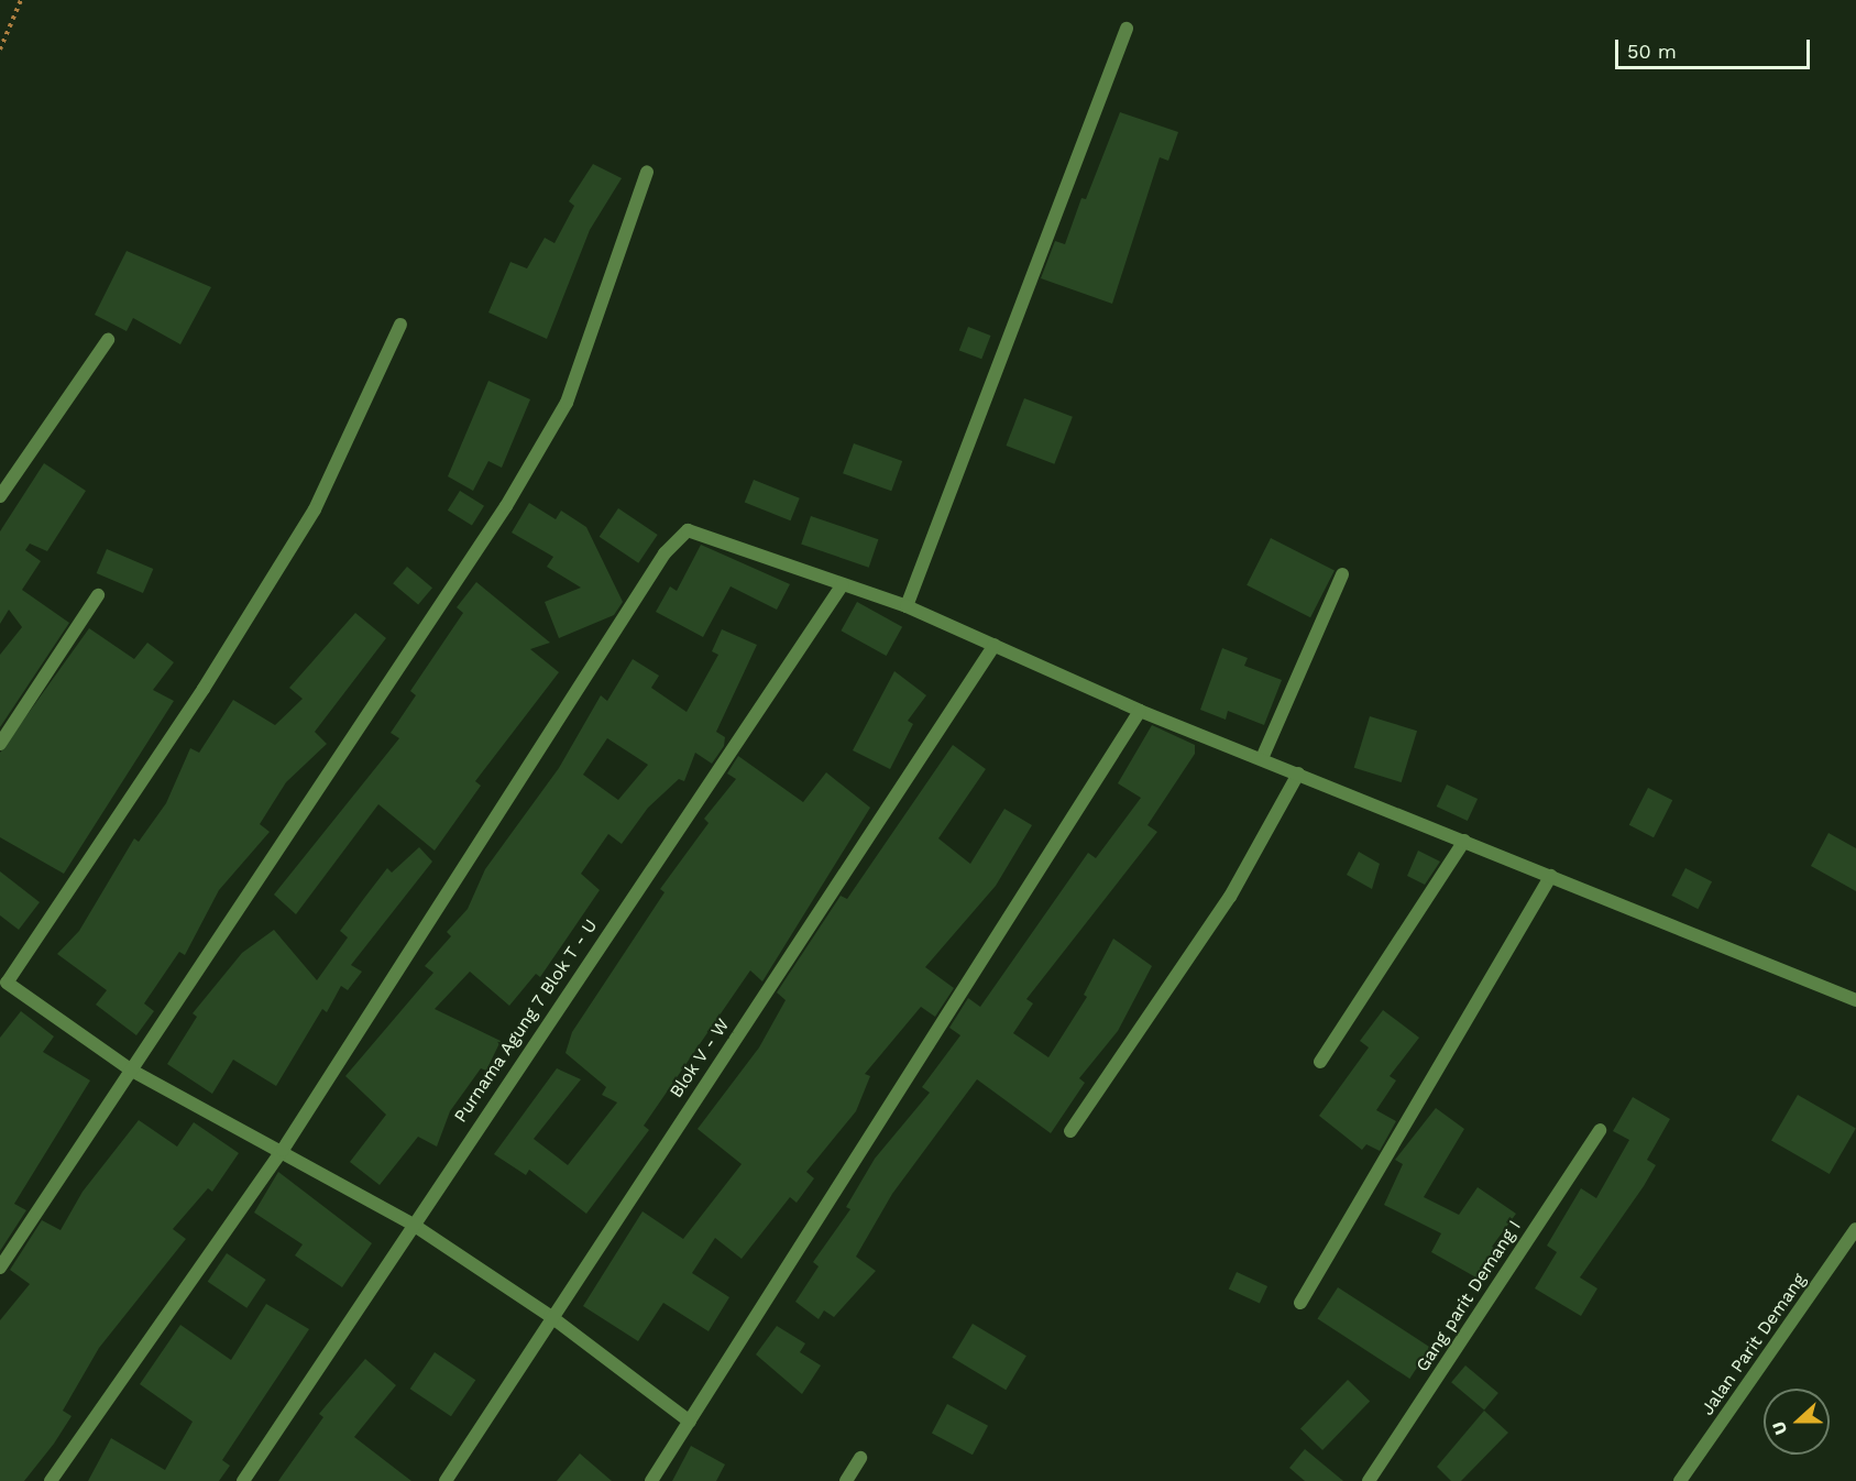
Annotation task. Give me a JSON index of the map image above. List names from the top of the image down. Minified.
{"streets":{"street":["Purnama Agung 7 Blok T - U","Blok V - W","Gang parit Demang I","Jalan Parit Demang"]},"scale_bar":"50 m","north":"left"}
